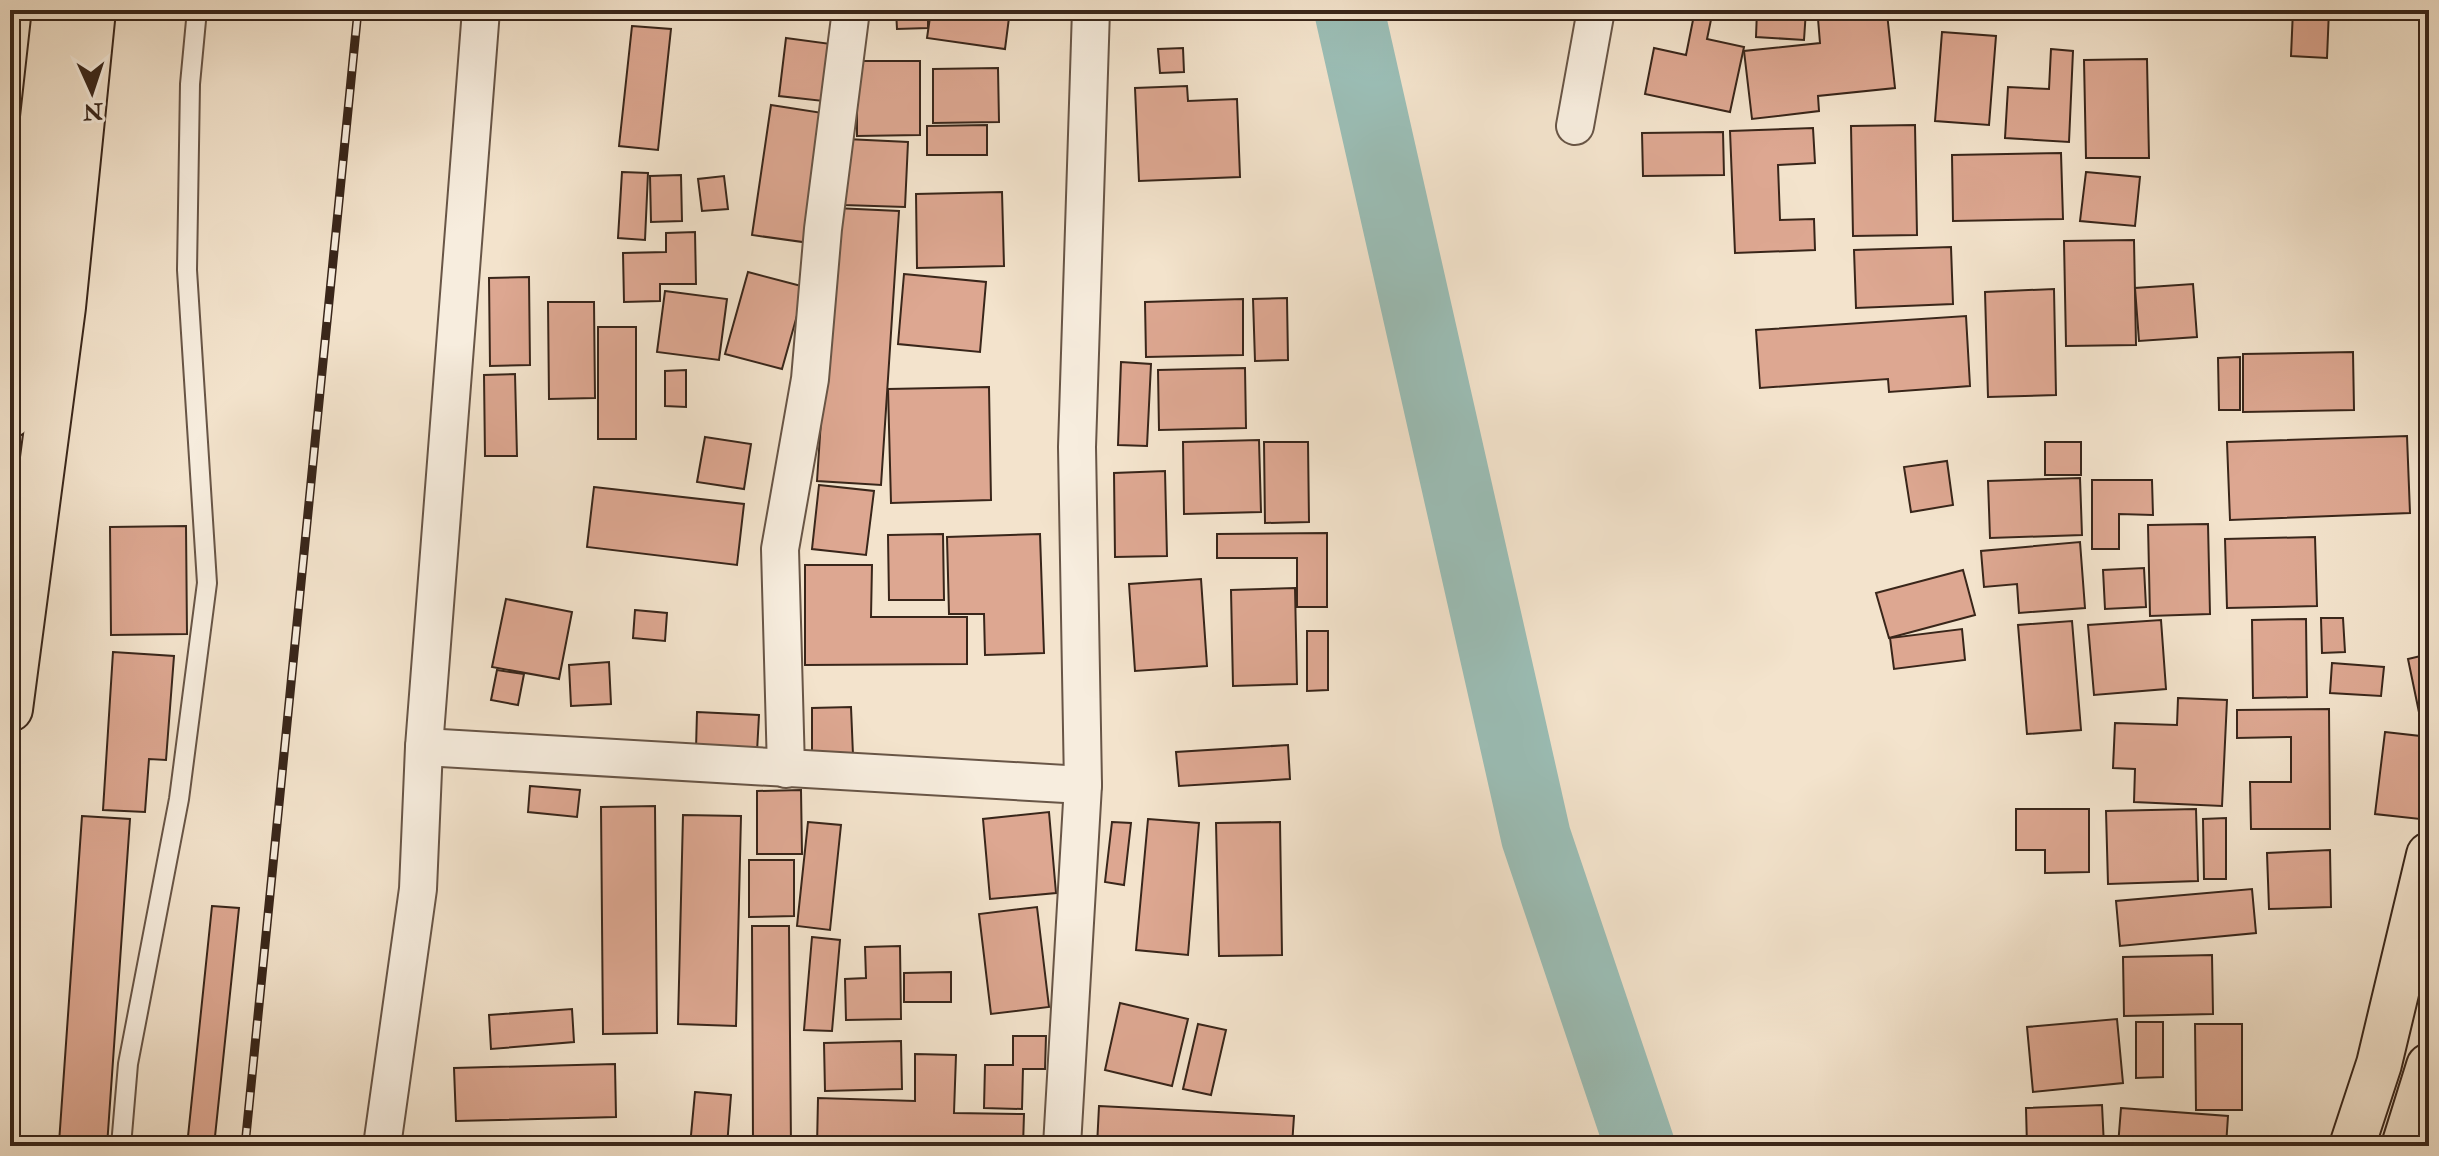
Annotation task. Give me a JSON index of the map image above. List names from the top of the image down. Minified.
{"north":"bottom"}
